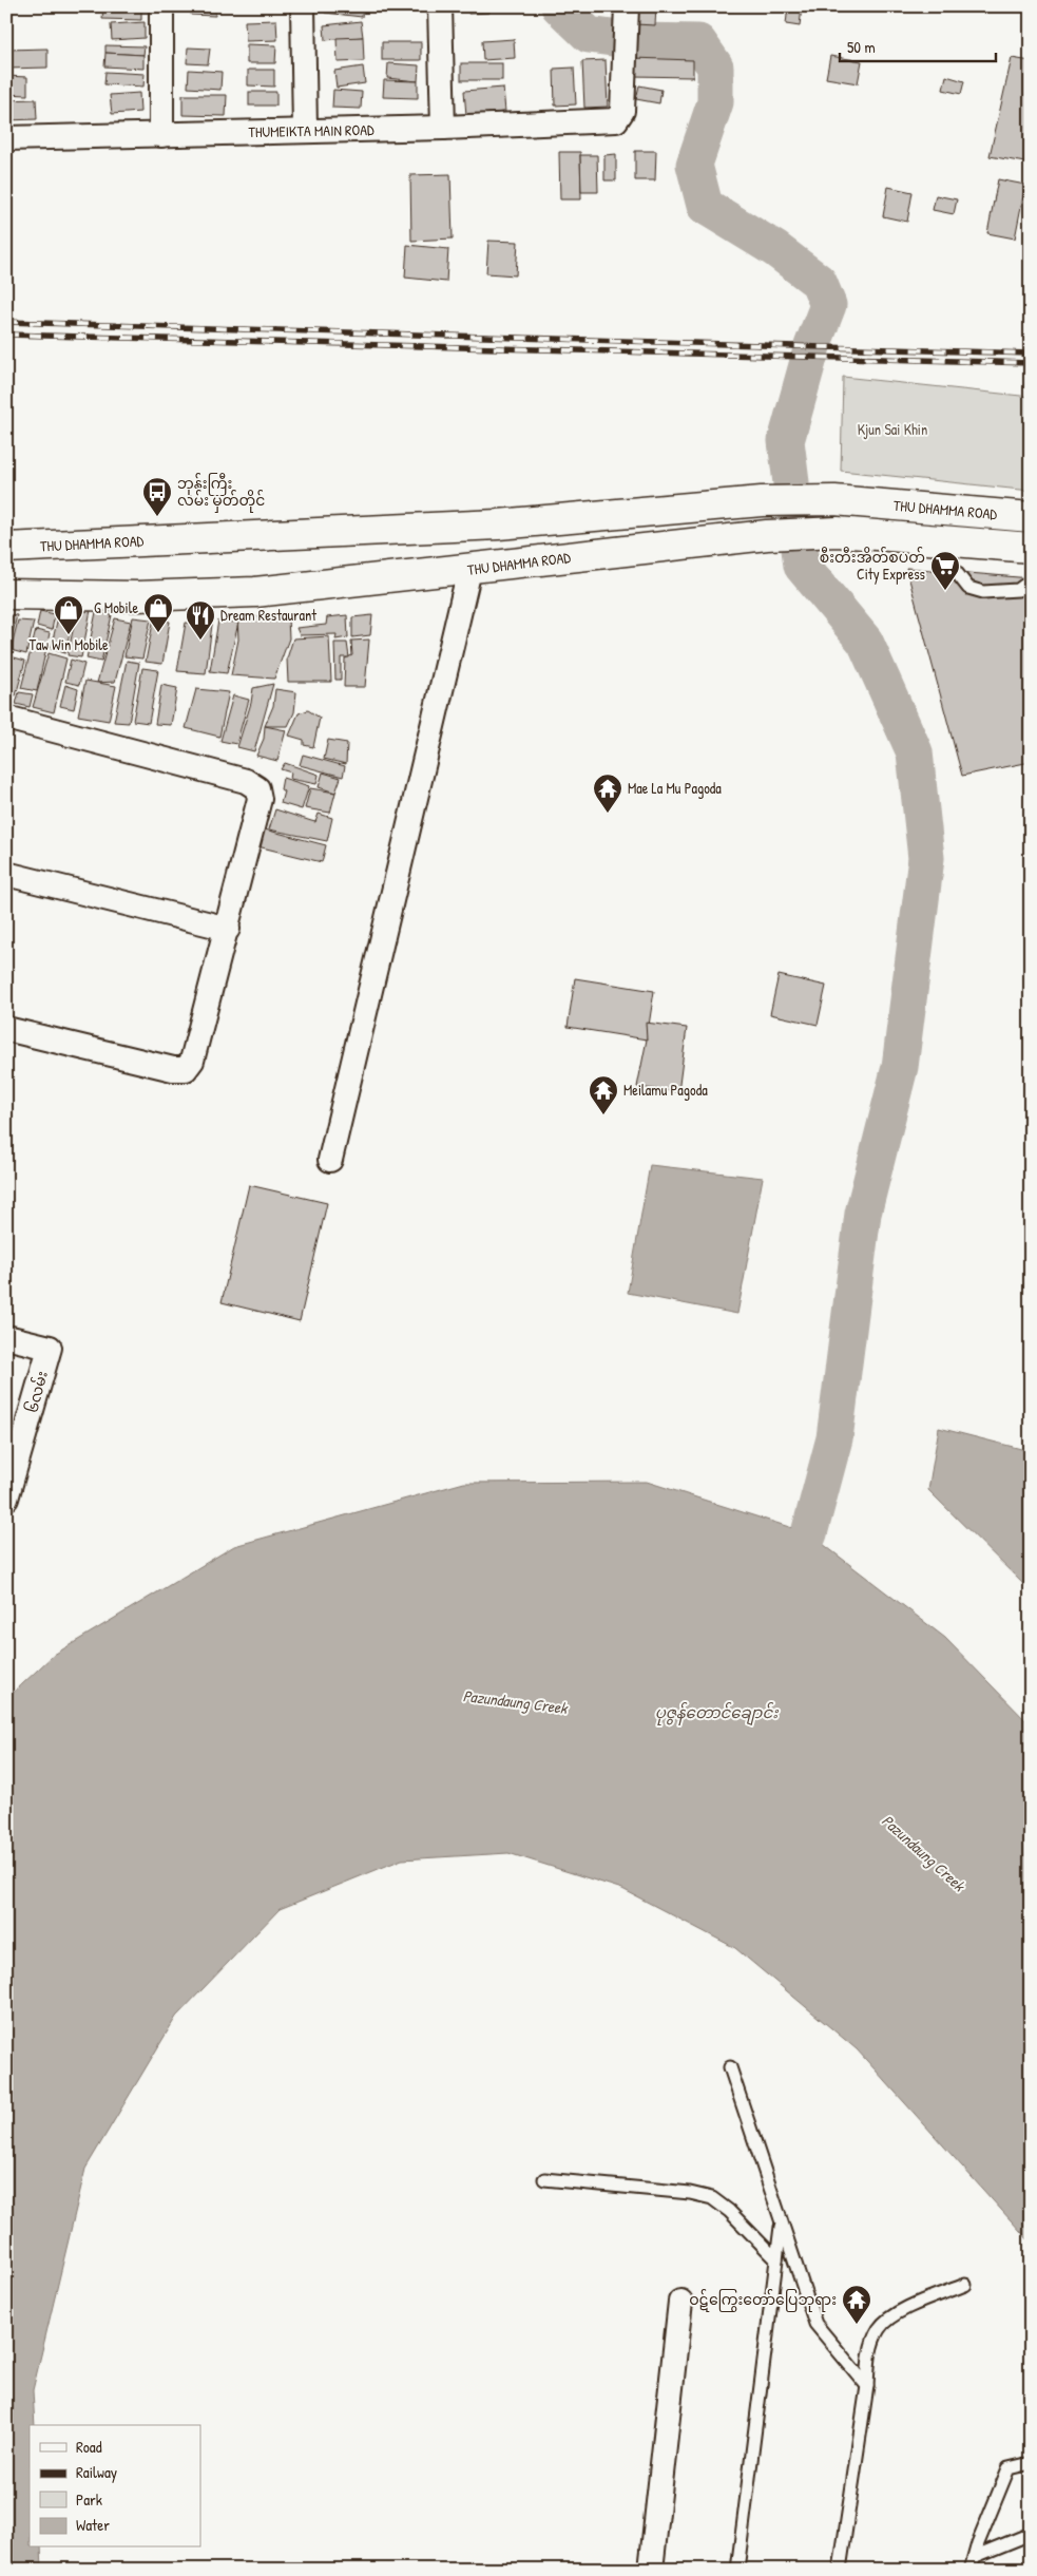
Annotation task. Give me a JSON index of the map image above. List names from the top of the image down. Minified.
{"streets":{"main road":["THU DHAMMA ROAD"],"street":["THUMEIKTA MAIN ROAD","၆လမ်း"]},"water":["Pazundaung Creek","ပုဇွန်တောင်ချောင်း"],"parks":["Kjun Sai Khin"],"places":{"bus stop":["ဘုန်းကြီး လမ်း မှတ်တိုင်"],"supermarket":["စီးတီးအိတ်စပတ် City Express"],"shop":["G Mobile","Taw Win Mobile"],"restaurant":["Dream Restaurant"],"temple":["Mae La Mu Pagoda","Meilamu Pagoda","ဝဋ်ကြွေးတော်ပြေဘုရား"]},"legend":["Road","Railway","Park","Water"],"scale_bar":"50 m"}
